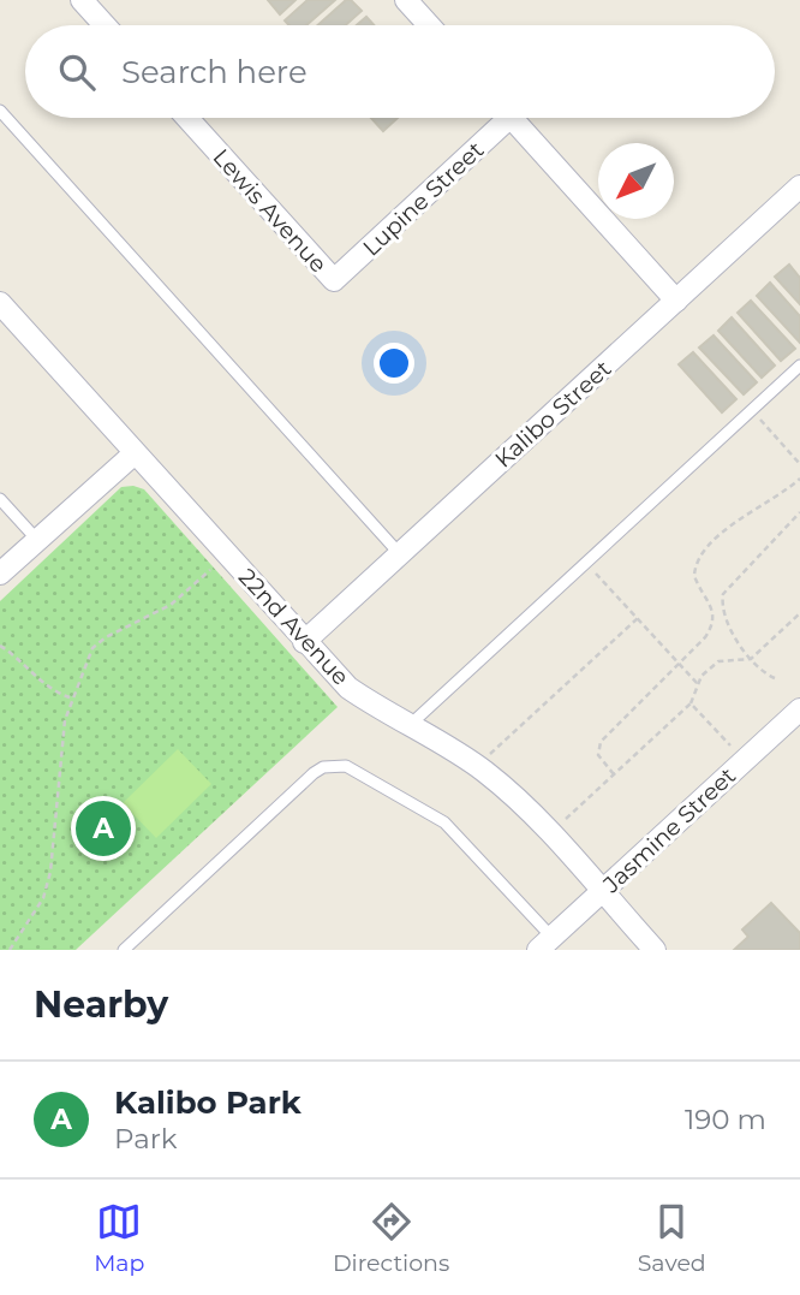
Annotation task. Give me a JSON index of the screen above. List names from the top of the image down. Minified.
{"streets":{"street":["Lupine Street","Lewis Avenue","Kalibo Street","22nd Avenue","Jasmine Street"]},"crossings":[["Lupine Street","Lewis Avenue"],["Kalibo Street","22nd Avenue"],["22nd Avenue","Jasmine Street"]],"north":"bottom left","page":{"search":"Search here","pins":"A","heading":"Nearby","list":[{"mark":"A","name":"Kalibo Park","note":"Park","value":"190 m"}],"nav":["Map","Directions","Saved"]}}
